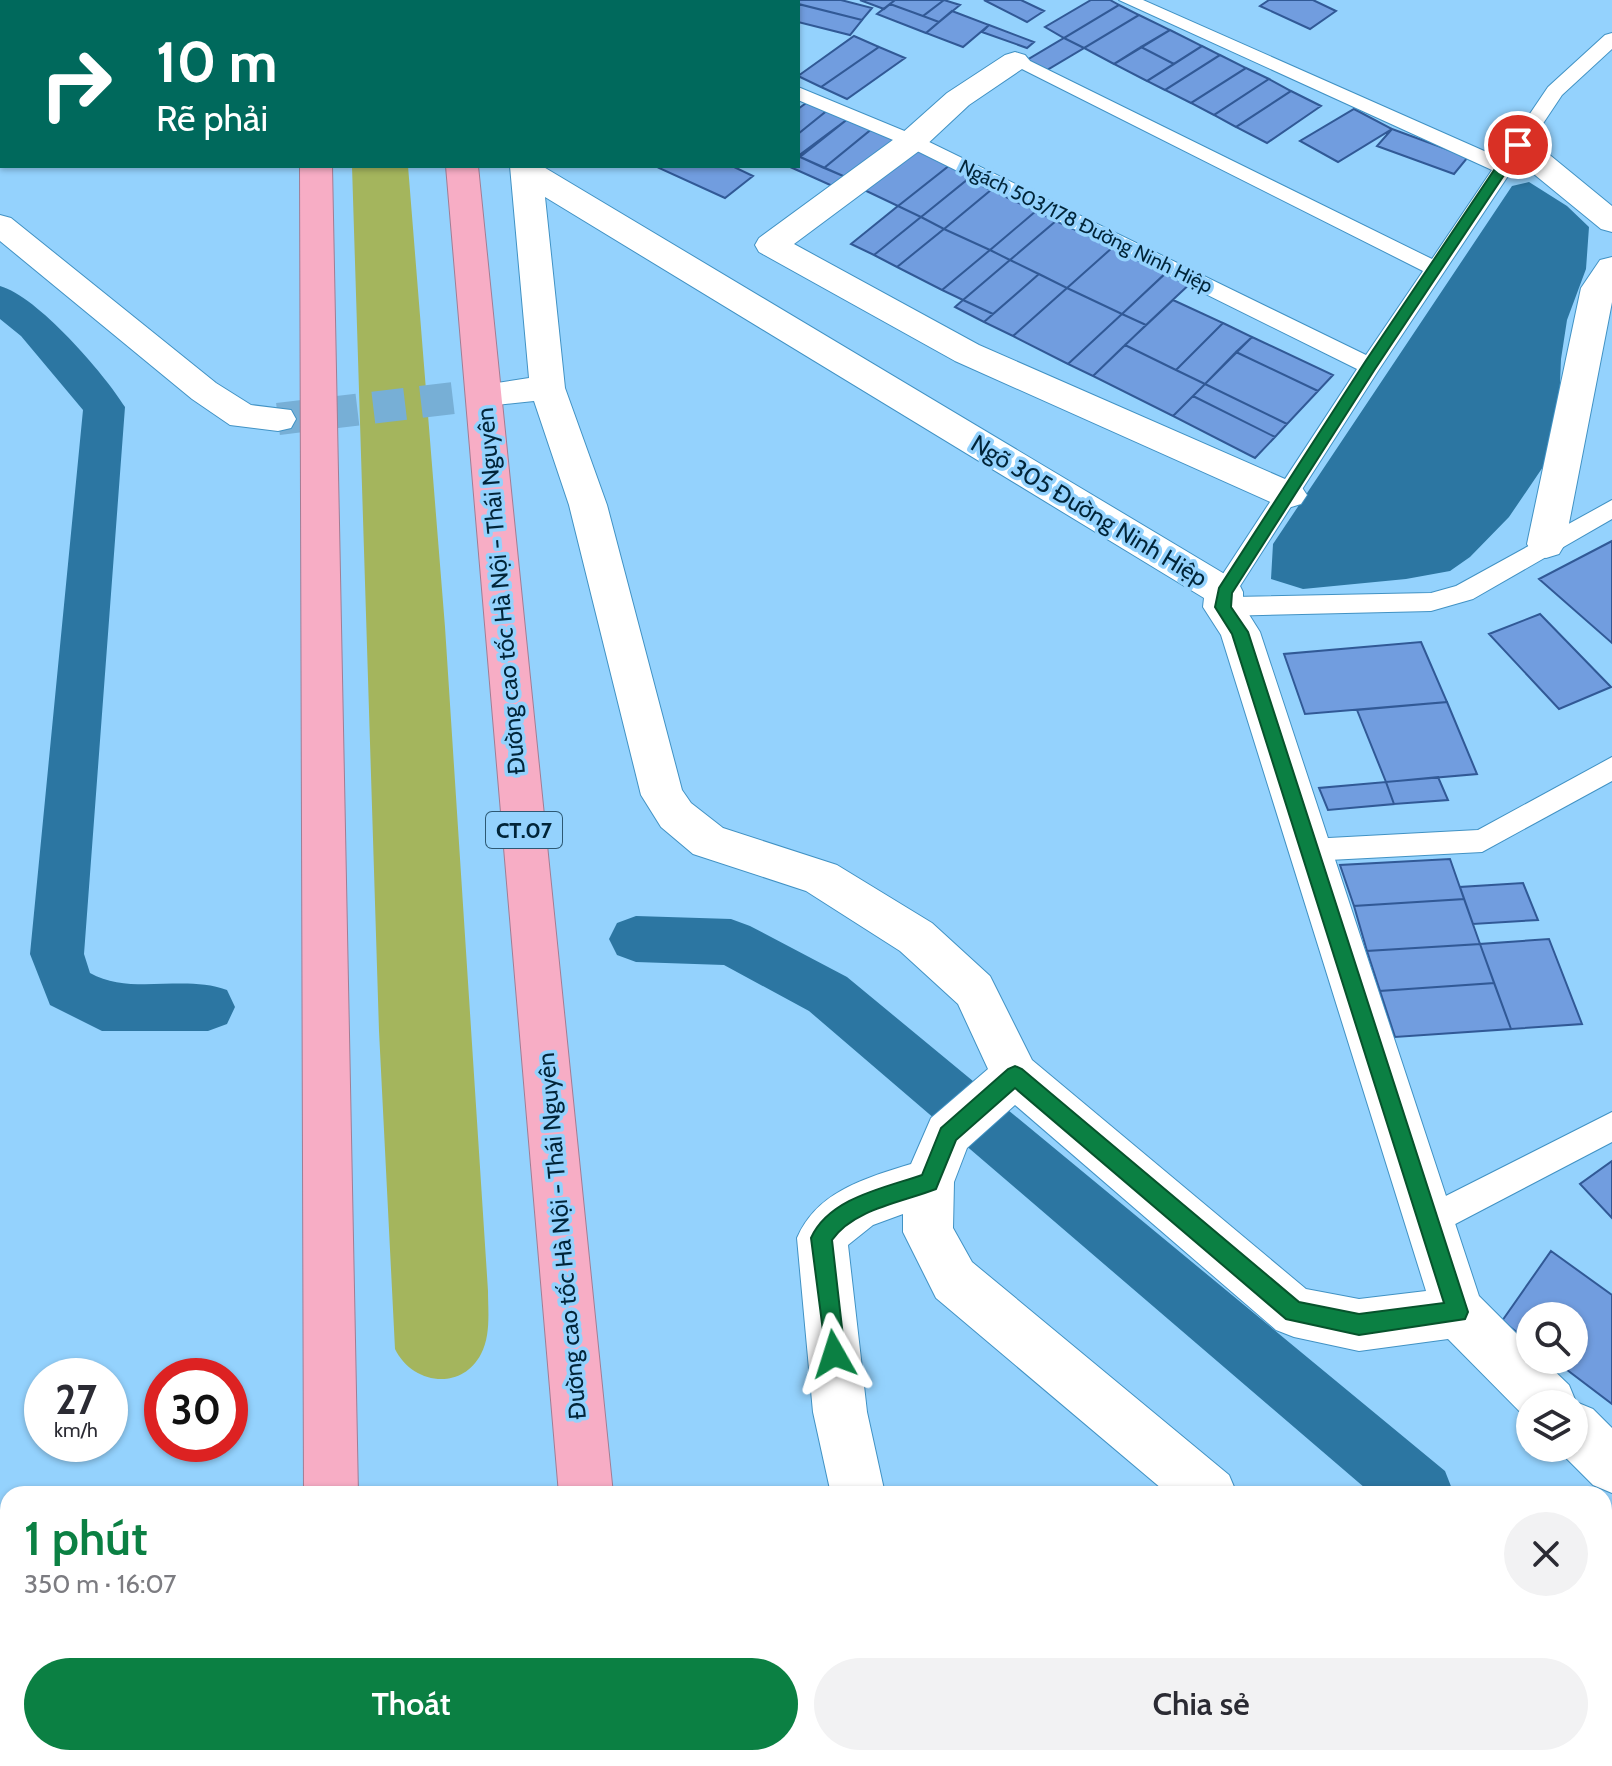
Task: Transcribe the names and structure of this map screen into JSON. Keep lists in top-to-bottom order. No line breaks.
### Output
{"streets":{"highway":["Đường cao tốc Hà Nội - Thái Nguyên","CT.07"],"street":["Ngõ 305 Đường Ninh Hiệp"],"lane":["Ngách 503/178 Đường Ninh Hiệp"]},"page":{"turn":["10 m","Rẽ phải"],"speed":"27 km/h","limit":"30","heading":["1 phút","350 m · 16:07"],"buttons":["Thoát","Chia sẻ"]}}
